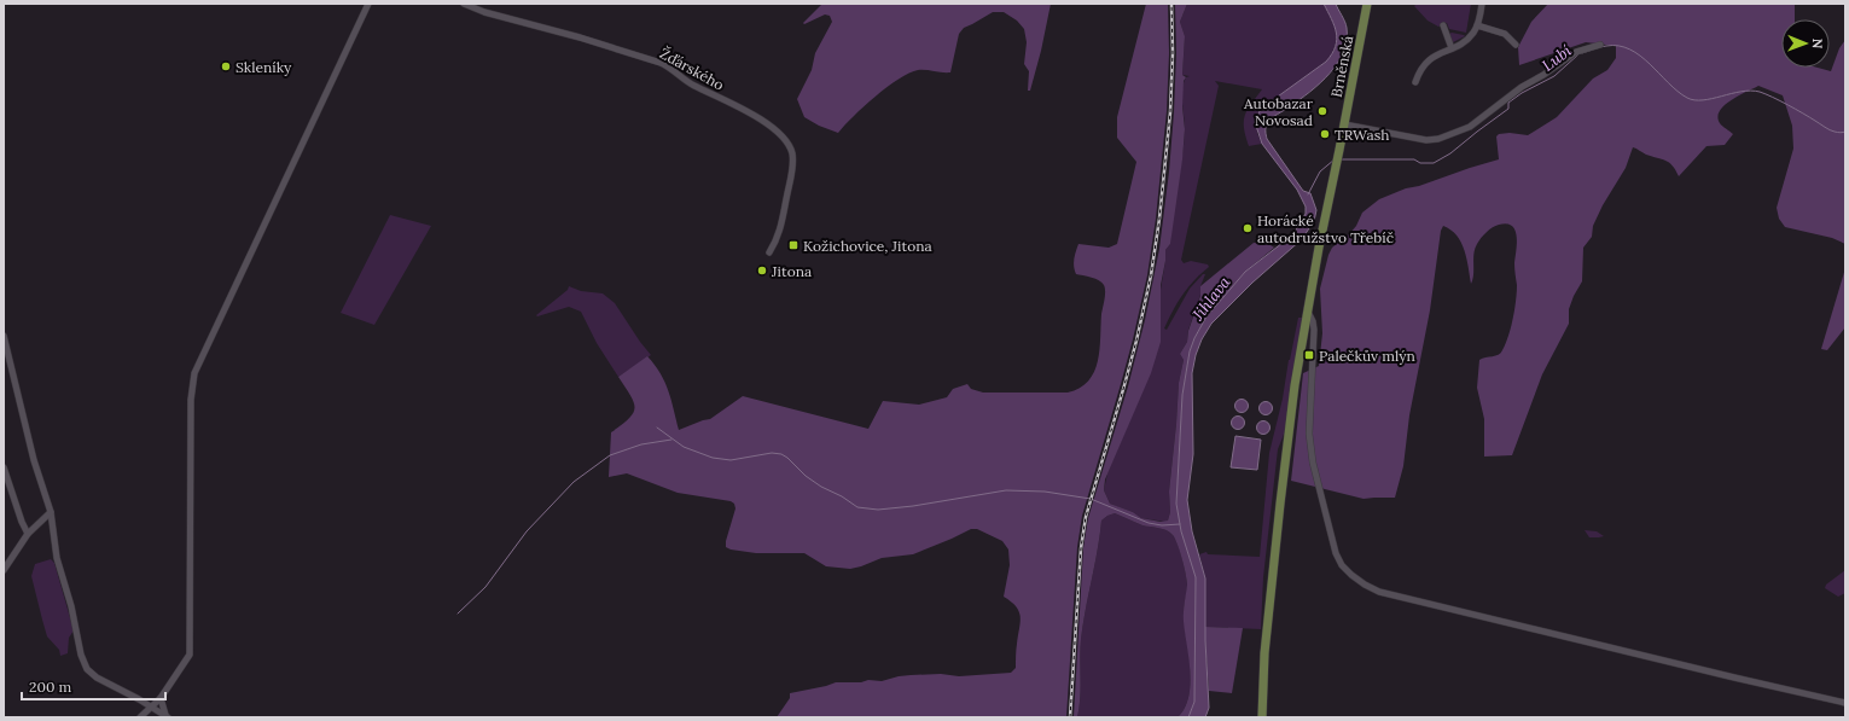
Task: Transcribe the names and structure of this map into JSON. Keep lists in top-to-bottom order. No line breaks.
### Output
{"streets":{"main road":["Brněnská"],"street":["Žďárského"]},"water":["Lubí","Jihlava"],"places":{"other":["Skleníky","Autobazar Novosad","TRWash","Horácké autodružstvo Třebíč","Jitona"],"transit":["Kožichovice, Jitona","Palečkův mlýn"]},"scale_bar":"200 m","north":"right"}
